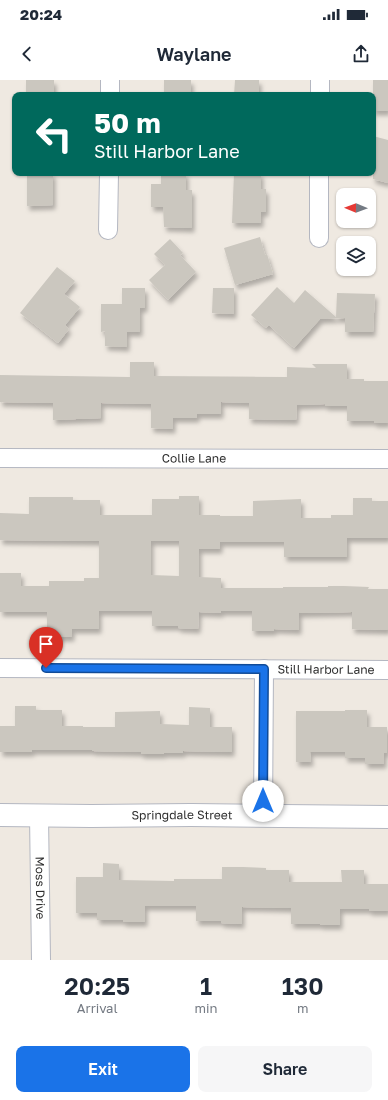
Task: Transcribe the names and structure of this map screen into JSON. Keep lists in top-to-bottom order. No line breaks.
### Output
{"streets":{"street":["Collie Lane","Still Harbor Lane","Springdale Street","Moss Drive"]},"crossings":[["Springdale Street","Moss Drive"]],"north":"left","page":{"status":"20:24","header":"Waylane","turn":["50 m","Still Harbor Lane"],"eta":["20:25","Arrival","1","min","130","m"],"buttons":["Exit","Share"]}}
